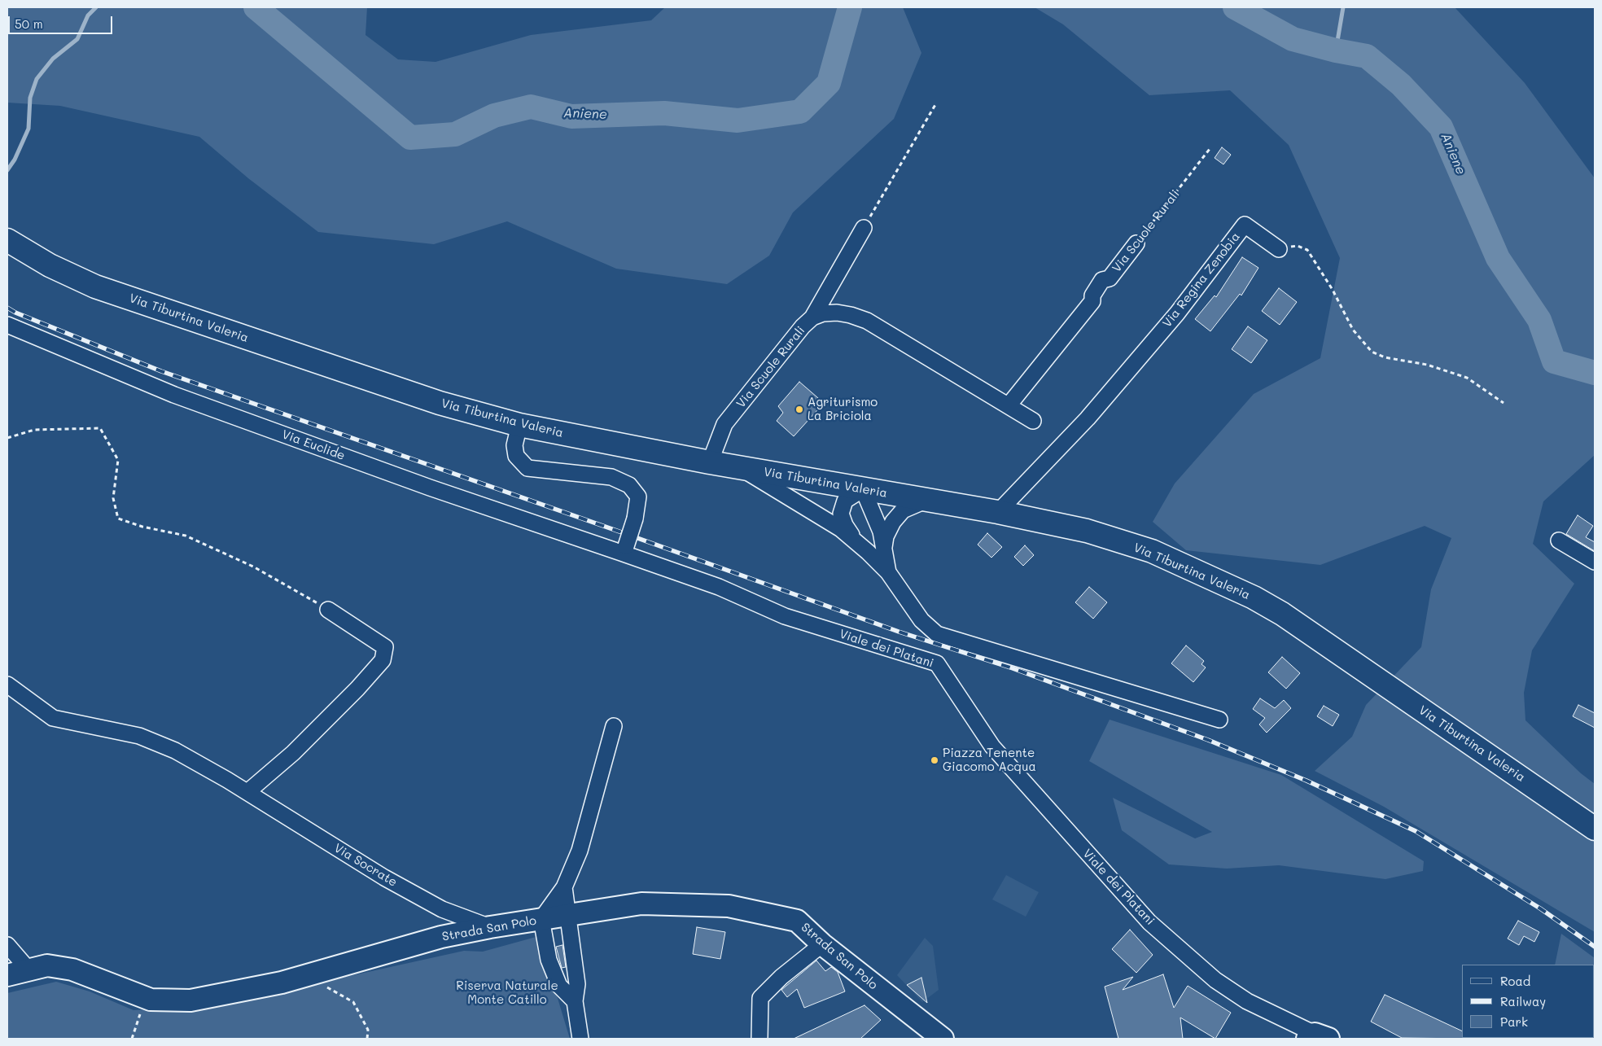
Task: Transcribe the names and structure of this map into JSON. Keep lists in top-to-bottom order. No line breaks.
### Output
{"streets":{"main road":["Via Tiburtina Valeria"],"street":["Via Scuole Rurali","Via Regina Zenobia","Via Euclide","Viale dei Platani","Via Socrate","Strada San Polo"]},"crossings":[["Via Scuole Rurali","Via Tiburtina Valeria"],["Via Regina Zenobia","Via Tiburtina Valeria"],["Via Euclide","Viale dei Platani"],["Via Socrate","Strada San Polo"]],"water":["Aniene"],"parks":["Riserva Naturale Monte Catillo"],"places":["Agriturismo La Briciola","Piazza Tenente Giacomo Acqua"],"legend":["Road","Railway","Park"],"scale_bar":"50 m"}
